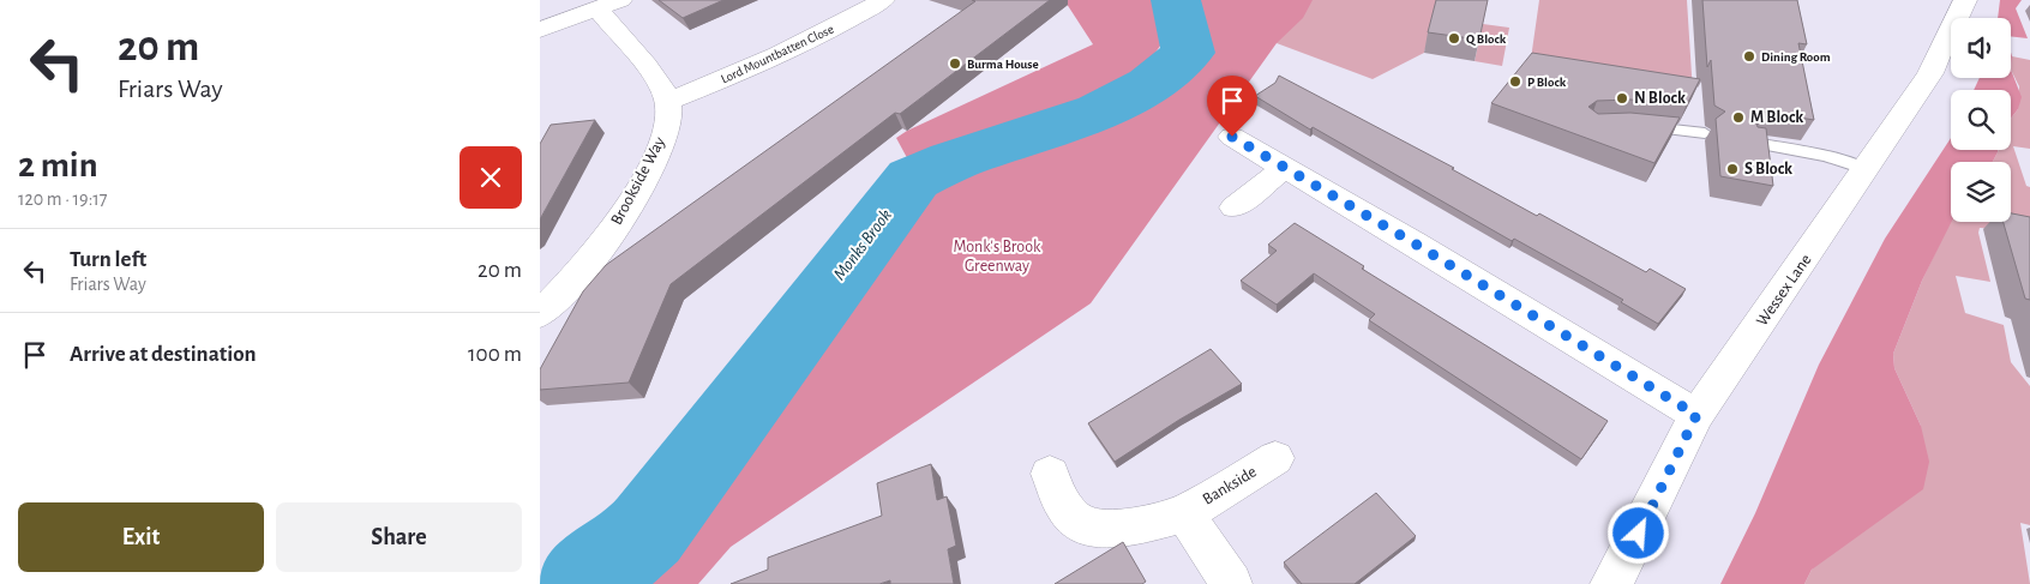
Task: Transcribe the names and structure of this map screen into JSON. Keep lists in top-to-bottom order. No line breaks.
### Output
{"streets":{"street":["Lord Mountbatten Close","Brookside Way","Wessex Lane","Bankside"]},"crossings":[["Lord Mountbatten Close","Brookside Way"]],"water":["Monks Brook"],"parks":["Monk's Brook Greenway"],"places":["Q Block","Dining Room","Burma House","P Block","N Block","M Block","S Block"],"page":{"turn":["20 m","Friars Way"],"heading":["2 min","120 m · 19:17"],"list":[{"name":"Turn left","note":"Friars Way","value":"20 m"},{"name":"Arrive at destination","value":"100 m"}],"buttons":["Exit","Share"]}}
